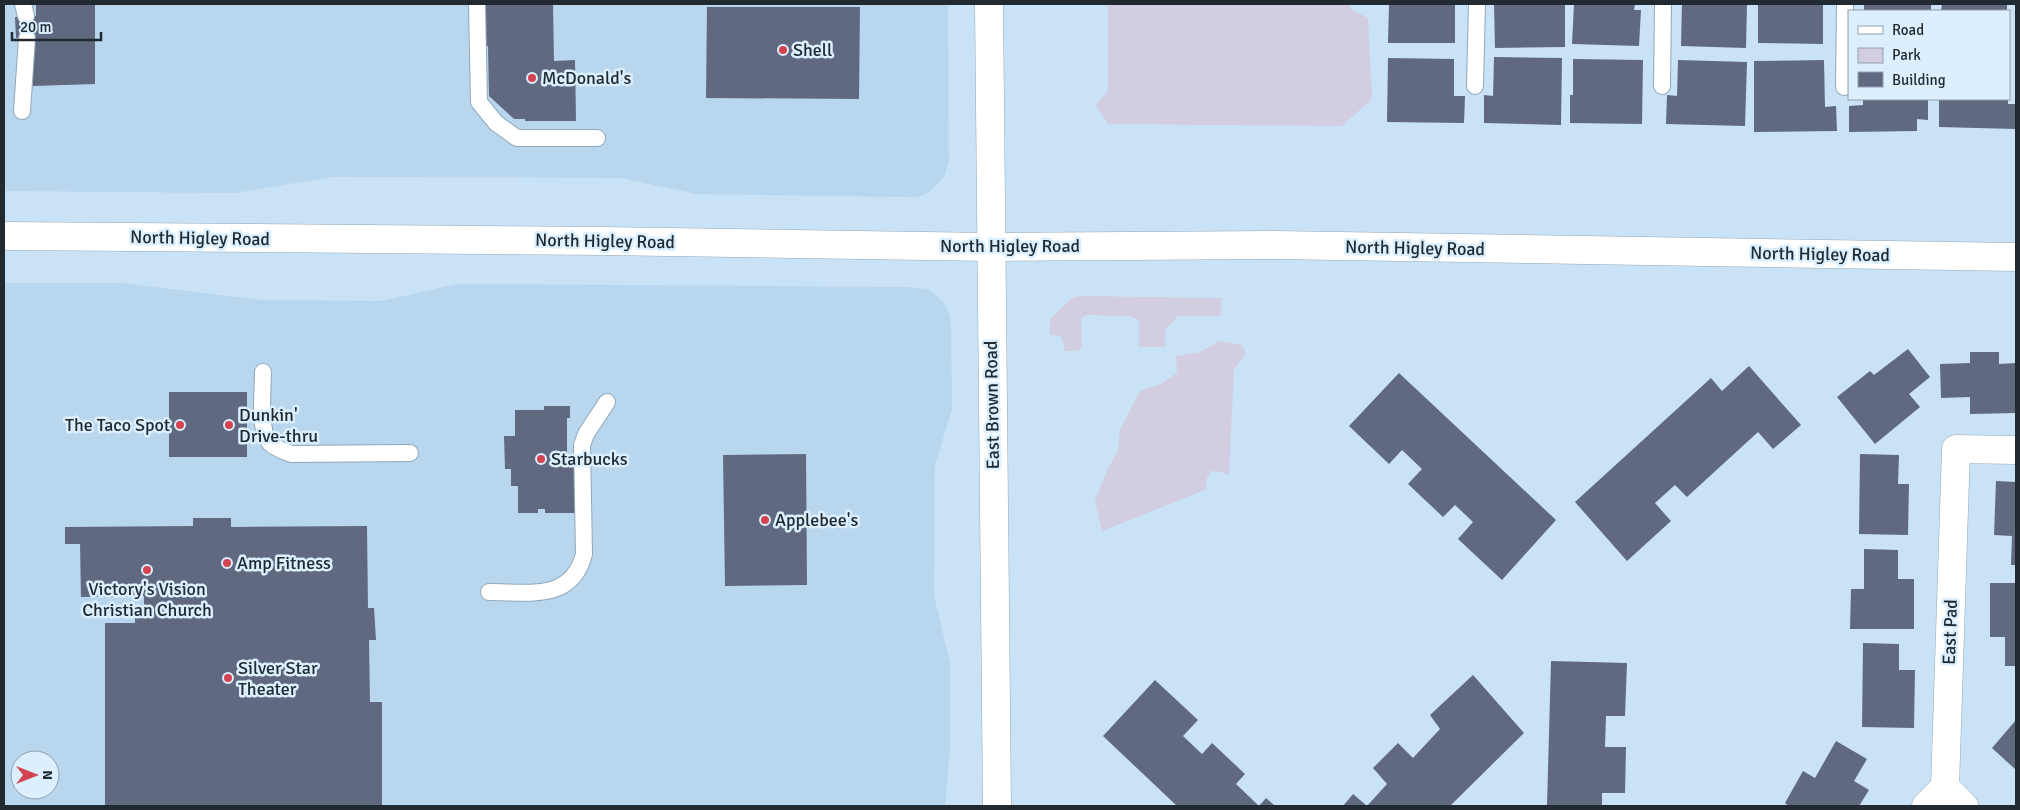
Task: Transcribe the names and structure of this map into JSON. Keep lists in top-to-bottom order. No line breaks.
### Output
{"streets":{"main road":["North Higley Road","East Brown Road","East Pad"]},"crossings":[["North Higley Road","East Brown Road"]],"places":["Shell","McDonald's","The Taco Spot","Dunkin' Drive-thru","Starbucks","Applebee's","Amp Fitness","Victory's Vision Christian Church","Silver Star Theater"],"legend":["Road","Park","Building"],"scale_bar":"20 m","north":"right"}
